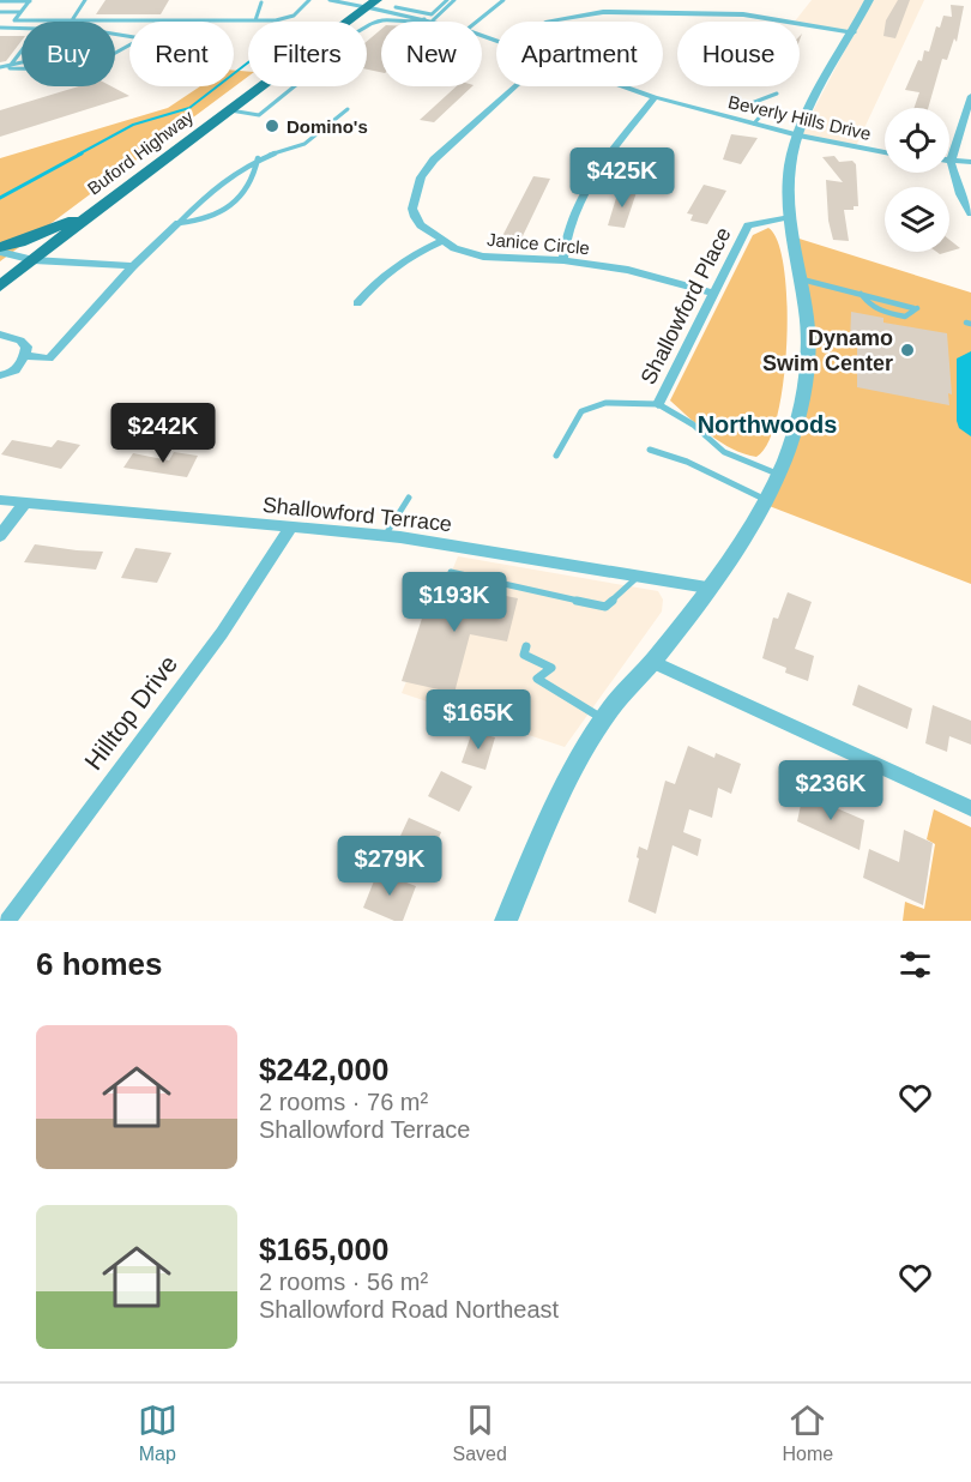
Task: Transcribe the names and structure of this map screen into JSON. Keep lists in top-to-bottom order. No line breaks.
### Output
{"streets":{"main road":["Buford Highway"],"street":["Beverly Hills Drive","Janice Circle","Shallowford Place","Shallowford Terrace","Hilltop Drive"]},"crossings":[["Beverly Hills Drive","Buford Highway"],["Janice Circle","Shallowford Place"],["Shallowford Terrace","Hilltop Drive"]],"districts":["Northwoods"],"places":["Domino's","Dynamo Swim Center"],"page":{"chip":["Buy","Rent","Filters","New","Apartment","House"],"price":["$425K","$242K","$193K","$165K","$236K","$279K"],"heading":"6 homes","list":[{"name":"$242,000","note":"2 rooms · 76 m² · Shallowford Terrace"},{"name":"$165,000","note":"2 rooms · 56 m² · Shallowford Road Northeast"}],"tabs":["Map","Saved","Home"]}}
